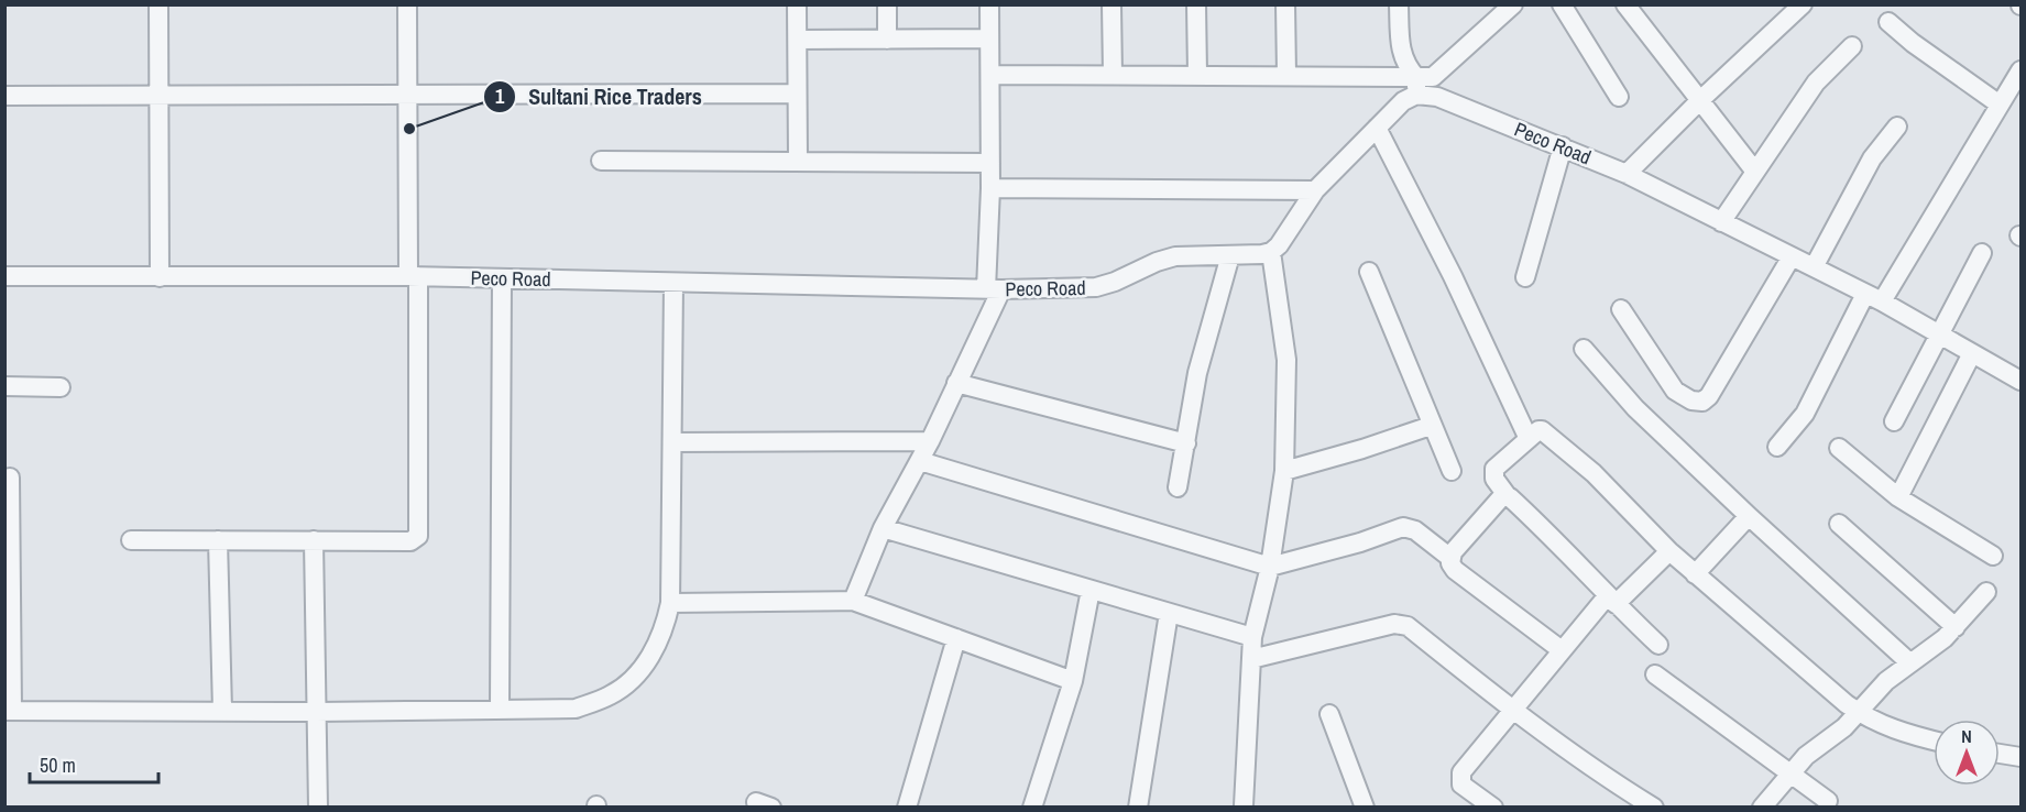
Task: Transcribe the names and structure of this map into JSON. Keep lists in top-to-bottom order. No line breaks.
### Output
{"streets":{"street":["Peco Road"]},"places":["Sultani Rice Traders"],"scale_bar":"50 m","north":"top"}
